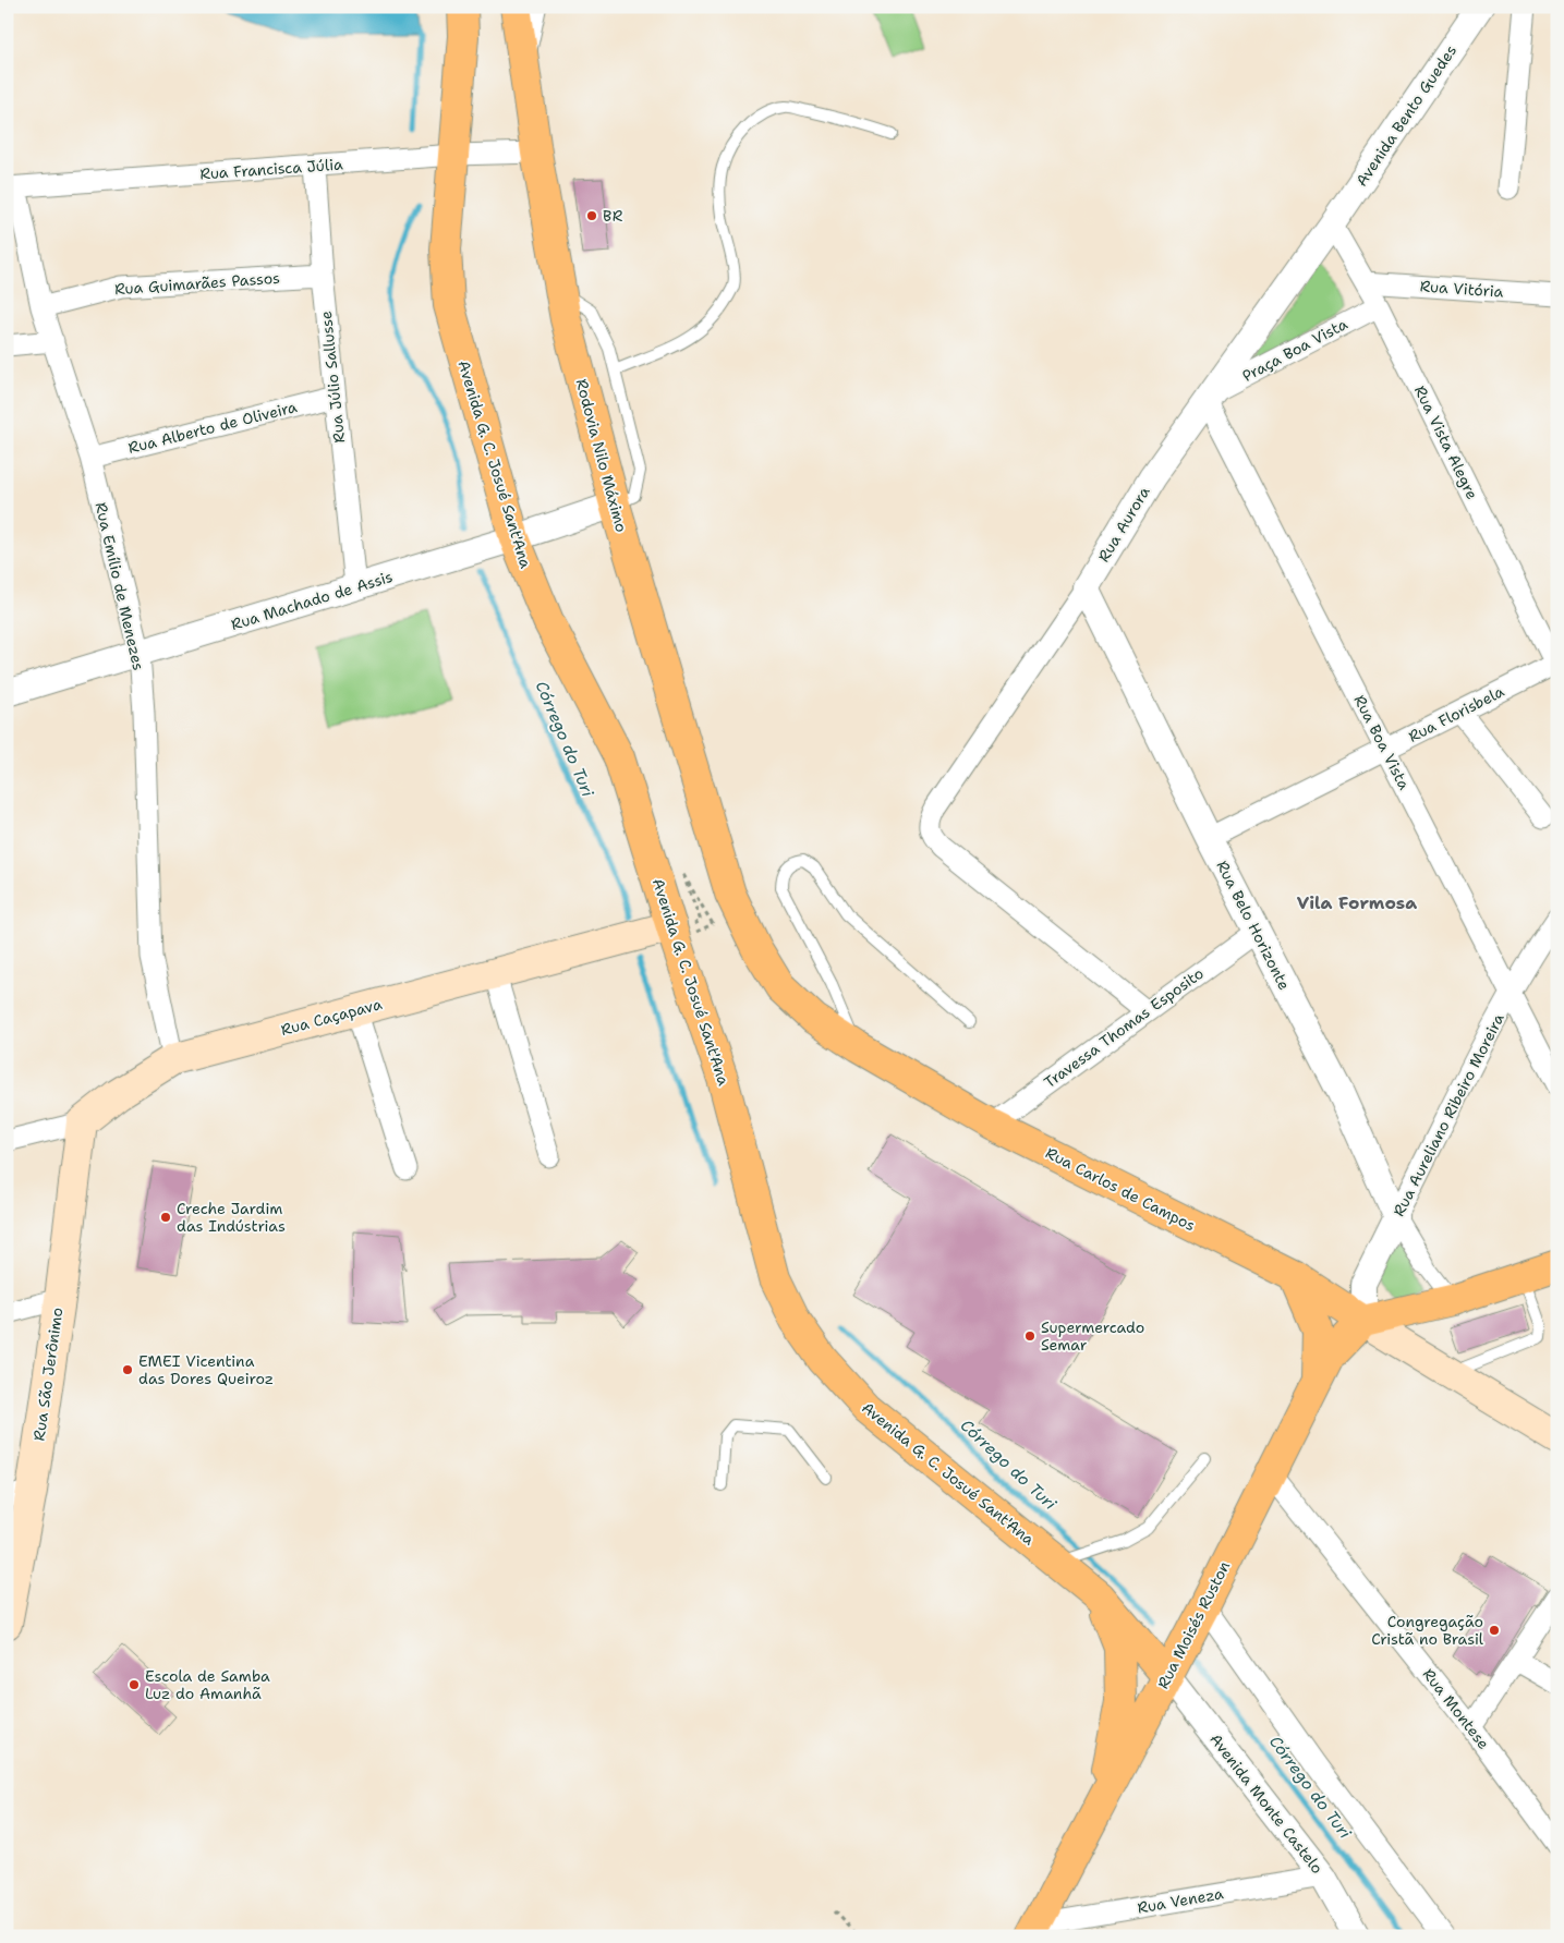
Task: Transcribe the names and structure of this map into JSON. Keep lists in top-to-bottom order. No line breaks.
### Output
{"streets":{"main road":["Rodovia Nilo Máximo","Avenida G. C. Josué Sant'Ana","Rua Caçapava","Rua Carlos de Campos","Rua São Jerônimo","Rua Moisés Ruston"],"street":["Avenida Bento Guedes","Rua Francisca Júlia","Rua Guimarães Passos","Rua Vitória","Praça Boa Vista","Rua Júlio Sallusse","Rua Alberto de Oliveira","Rua Vista Alegre","Rua Aurora","Rua Emílio de Menezes","Rua Machado de Assis","Rua Florisbela","Rua Boa Vista","Rua Belo Horizonte","Travessa Thomas Esposito","Rua Aureliano Ribeiro Moreira","Rua Montese","Avenida Monte Castelo","Rua Veneza"]},"crossings":[["Avenida Bento Guedes","Rua Vista Alegre"],["Avenida Bento Guedes","Rua Aurora"],["Rua Francisca Júlia","Rua Júlio Sallusse"],["Rua Francisca Júlia","Rodovia Nilo Máximo"],["Rua Francisca Júlia","Avenida G. C. Josué Sant'Ana"],["Rua Francisca Júlia","Rua Emílio de Menezes"],["Rua Guimarães Passos","Rua Júlio Sallusse"],["Rua Guimarães Passos","Rua Emílio de Menezes"],["Rua Vitória","Rua Vista Alegre"],["Praça Boa Vista","Rua Vista Alegre"],["Praça Boa Vista","Rua Aurora"],["Praça Boa Vista","Rua Boa Vista"],["Rua Júlio Sallusse","Rua Alberto de Oliveira"],["Rua Júlio Sallusse","Rua Machado de Assis"],["Rua Alberto de Oliveira","Rua Emílio de Menezes"],["Rua Vista Alegre","Rua Aurora"],["Rua Vista Alegre","Rua Florisbela"],["Rodovia Nilo Máximo","Rua Machado de Assis"],["Rodovia Nilo Máximo","Rua Carlos de Campos"],["Avenida G. C. Josué Sant'Ana","Rua Machado de Assis"],["Avenida G. C. Josué Sant'Ana","Rua Caçapava"],["Avenida G. C. Josué Sant'Ana","Rua Moisés Ruston"],["Avenida G. C. Josué Sant'Ana","Avenida Monte Castelo"],["Rua Aurora","Rua Boa Vista"],["Rua Aurora","Rua Belo Horizonte"],["Rua Aurora","Travessa Thomas Esposito"],["Rua Emílio de Menezes","Rua Machado de Assis"],["Rua Emílio de Menezes","Rua Caçapava"],["Rua Florisbela","Rua Boa Vista"],["Rua Florisbela","Rua Belo Horizonte"],["Rua Boa Vista","Rua Aureliano Ribeiro Moreira"],["Rua Belo Horizonte","Travessa Thomas Esposito"],["Rua Belo Horizonte","Rua Aureliano Ribeiro Moreira"],["Rua Caçapava","Rua São Jerônimo"],["Travessa Thomas Esposito","Rua Carlos de Campos"],["Rua Aureliano Ribeiro Moreira","Rua Carlos de Campos"],["Rua Aureliano Ribeiro Moreira","Rua Moisés Ruston"],["Rua Carlos de Campos","Rua Moisés Ruston"],["Rua Moisés Ruston","Rua Montese"],["Rua Moisés Ruston","Avenida Monte Castelo"],["Rua Moisés Ruston","Rua Veneza"],["Avenida Monte Castelo","Rua Veneza"]],"districts":["Vila Formosa"],"water":["Córrego do Turi"],"places":["BR","Creche Jardim das Indústrias","Supermercado Semar","EMEI Vicentina das Dores Queiroz","Congregação Cristã no Brasil","Escola de Samba Luz do Amanhã"]}
